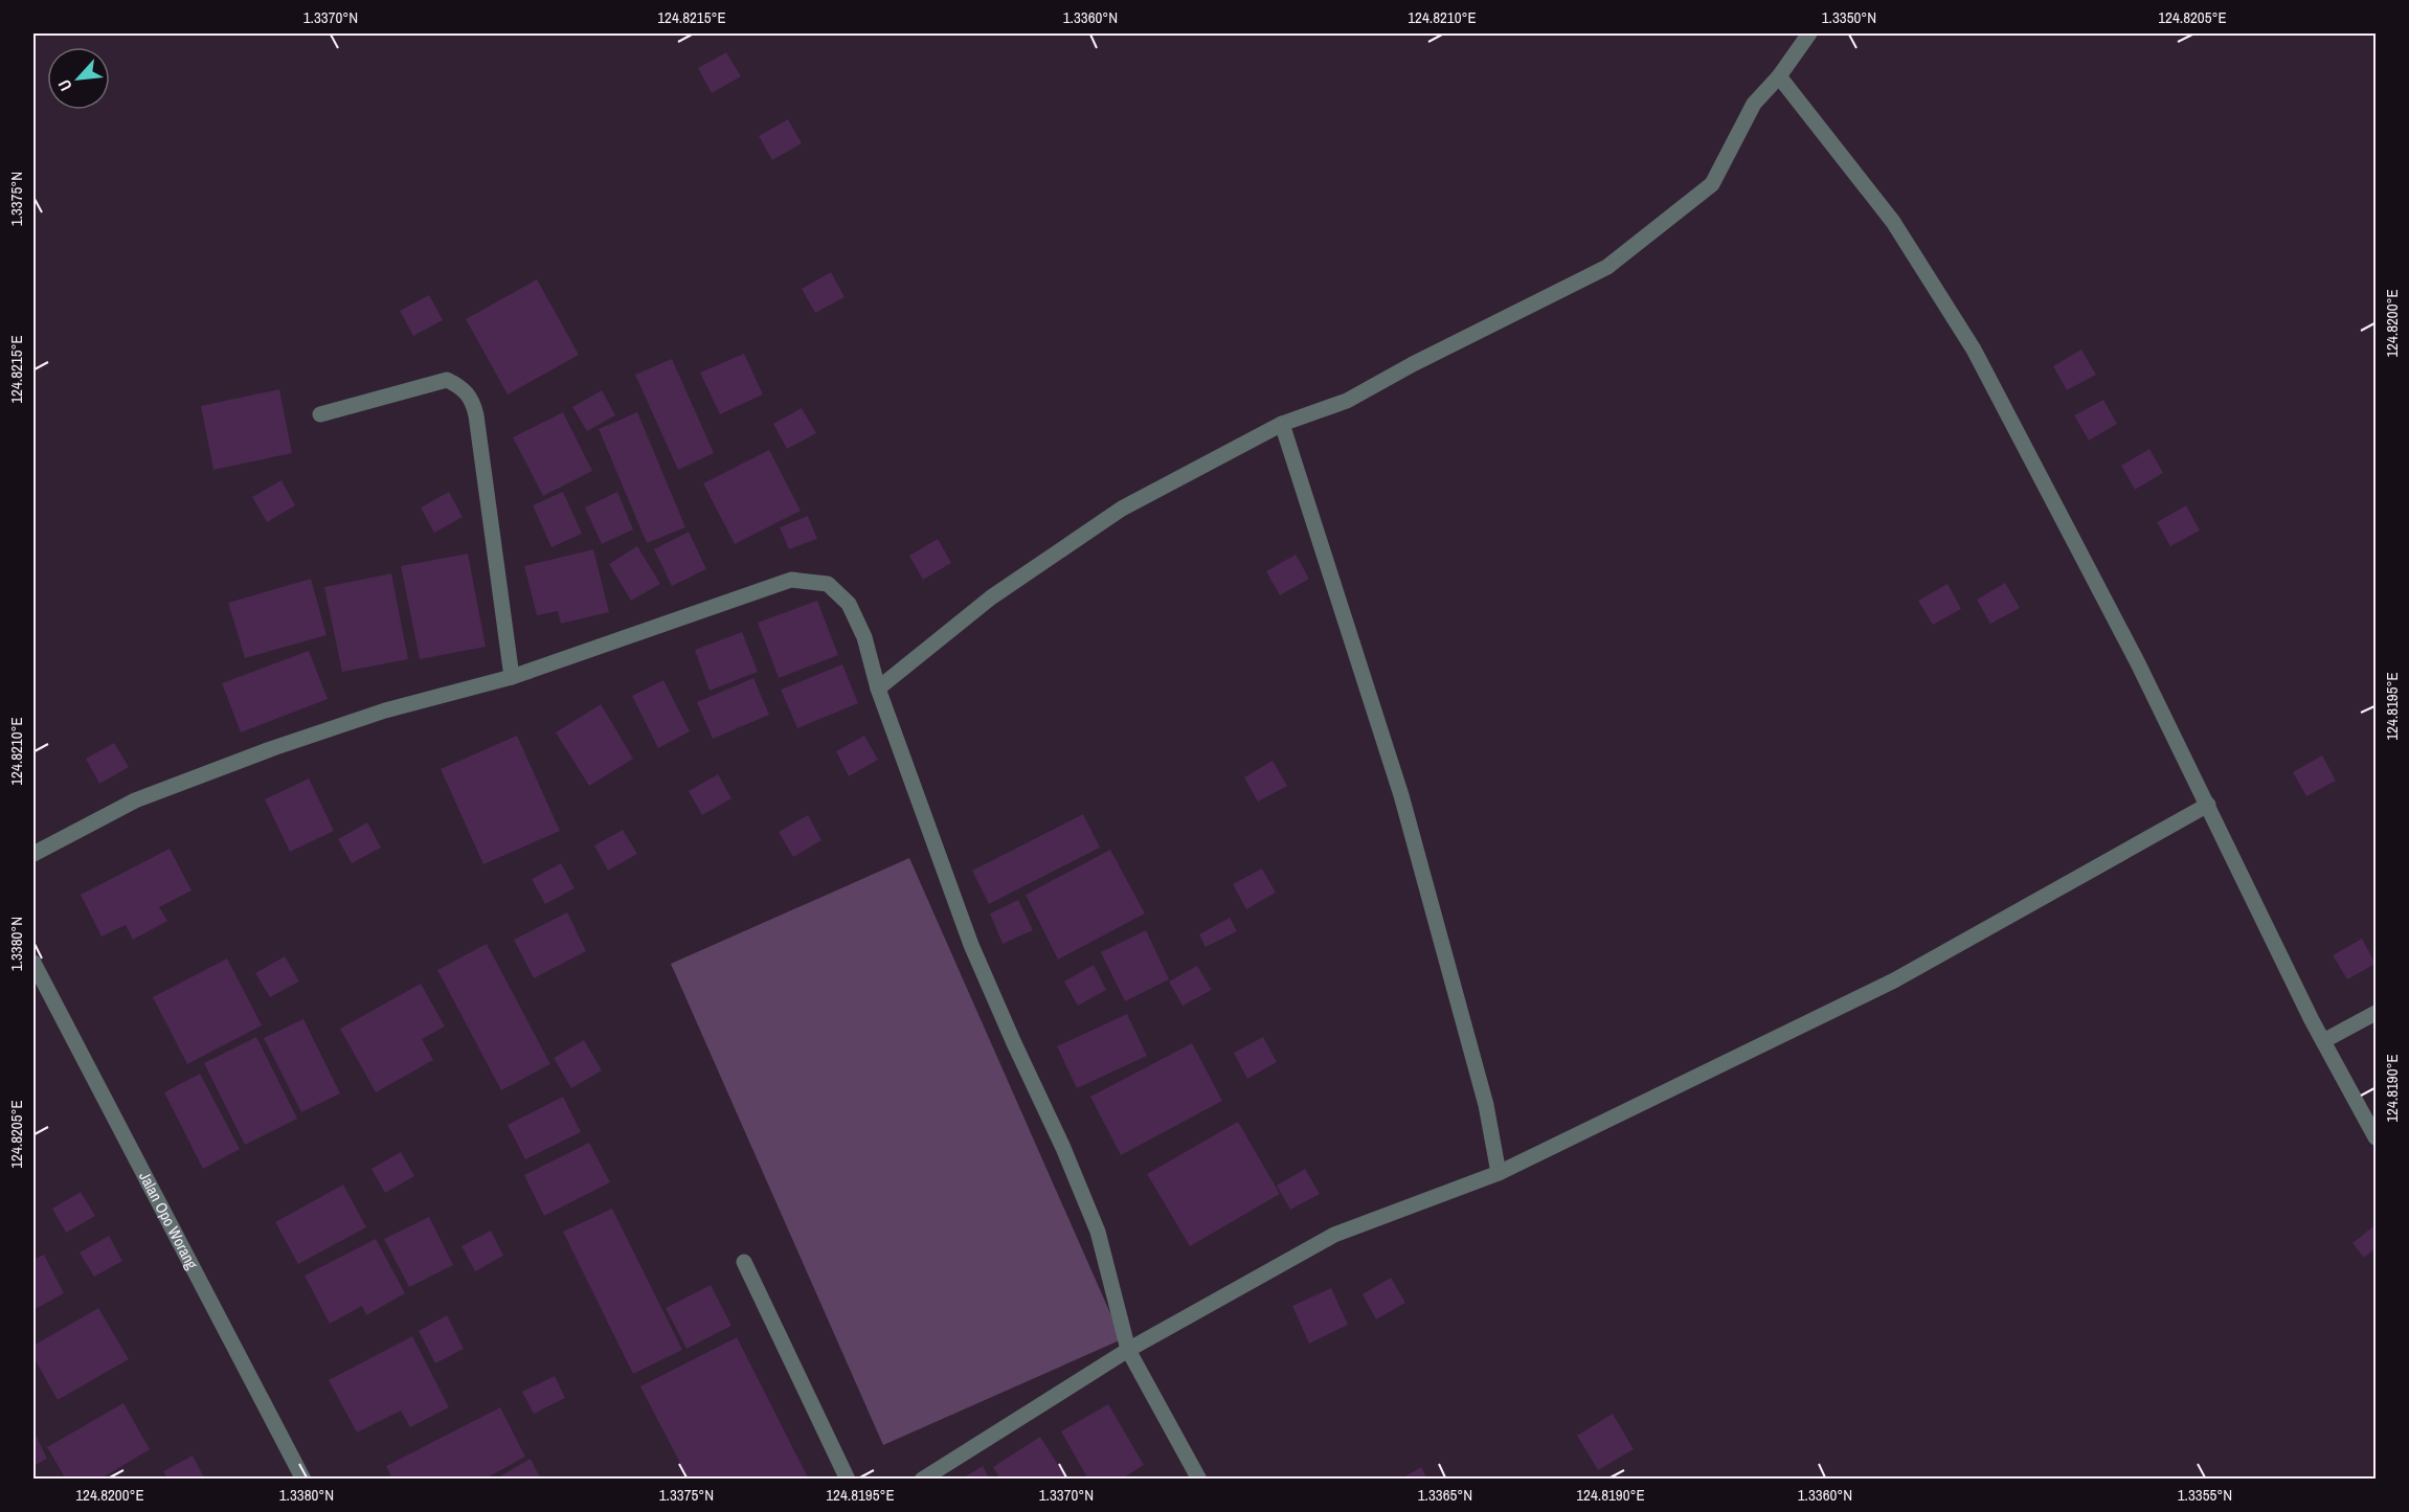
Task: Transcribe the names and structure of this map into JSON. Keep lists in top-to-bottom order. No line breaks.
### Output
{"streets":{"street":["Jalan Opo Worang"]},"north":"bottom left","coordinates":["1.3370°N","124.8215°E","1.3360°N","124.8210°E","1.3350°N","124.8205°E","1.3375°N","124.8200°E","124.8195°E","1.3380°N","124.8190°E","1.3365°N","1.3355°N"]}
